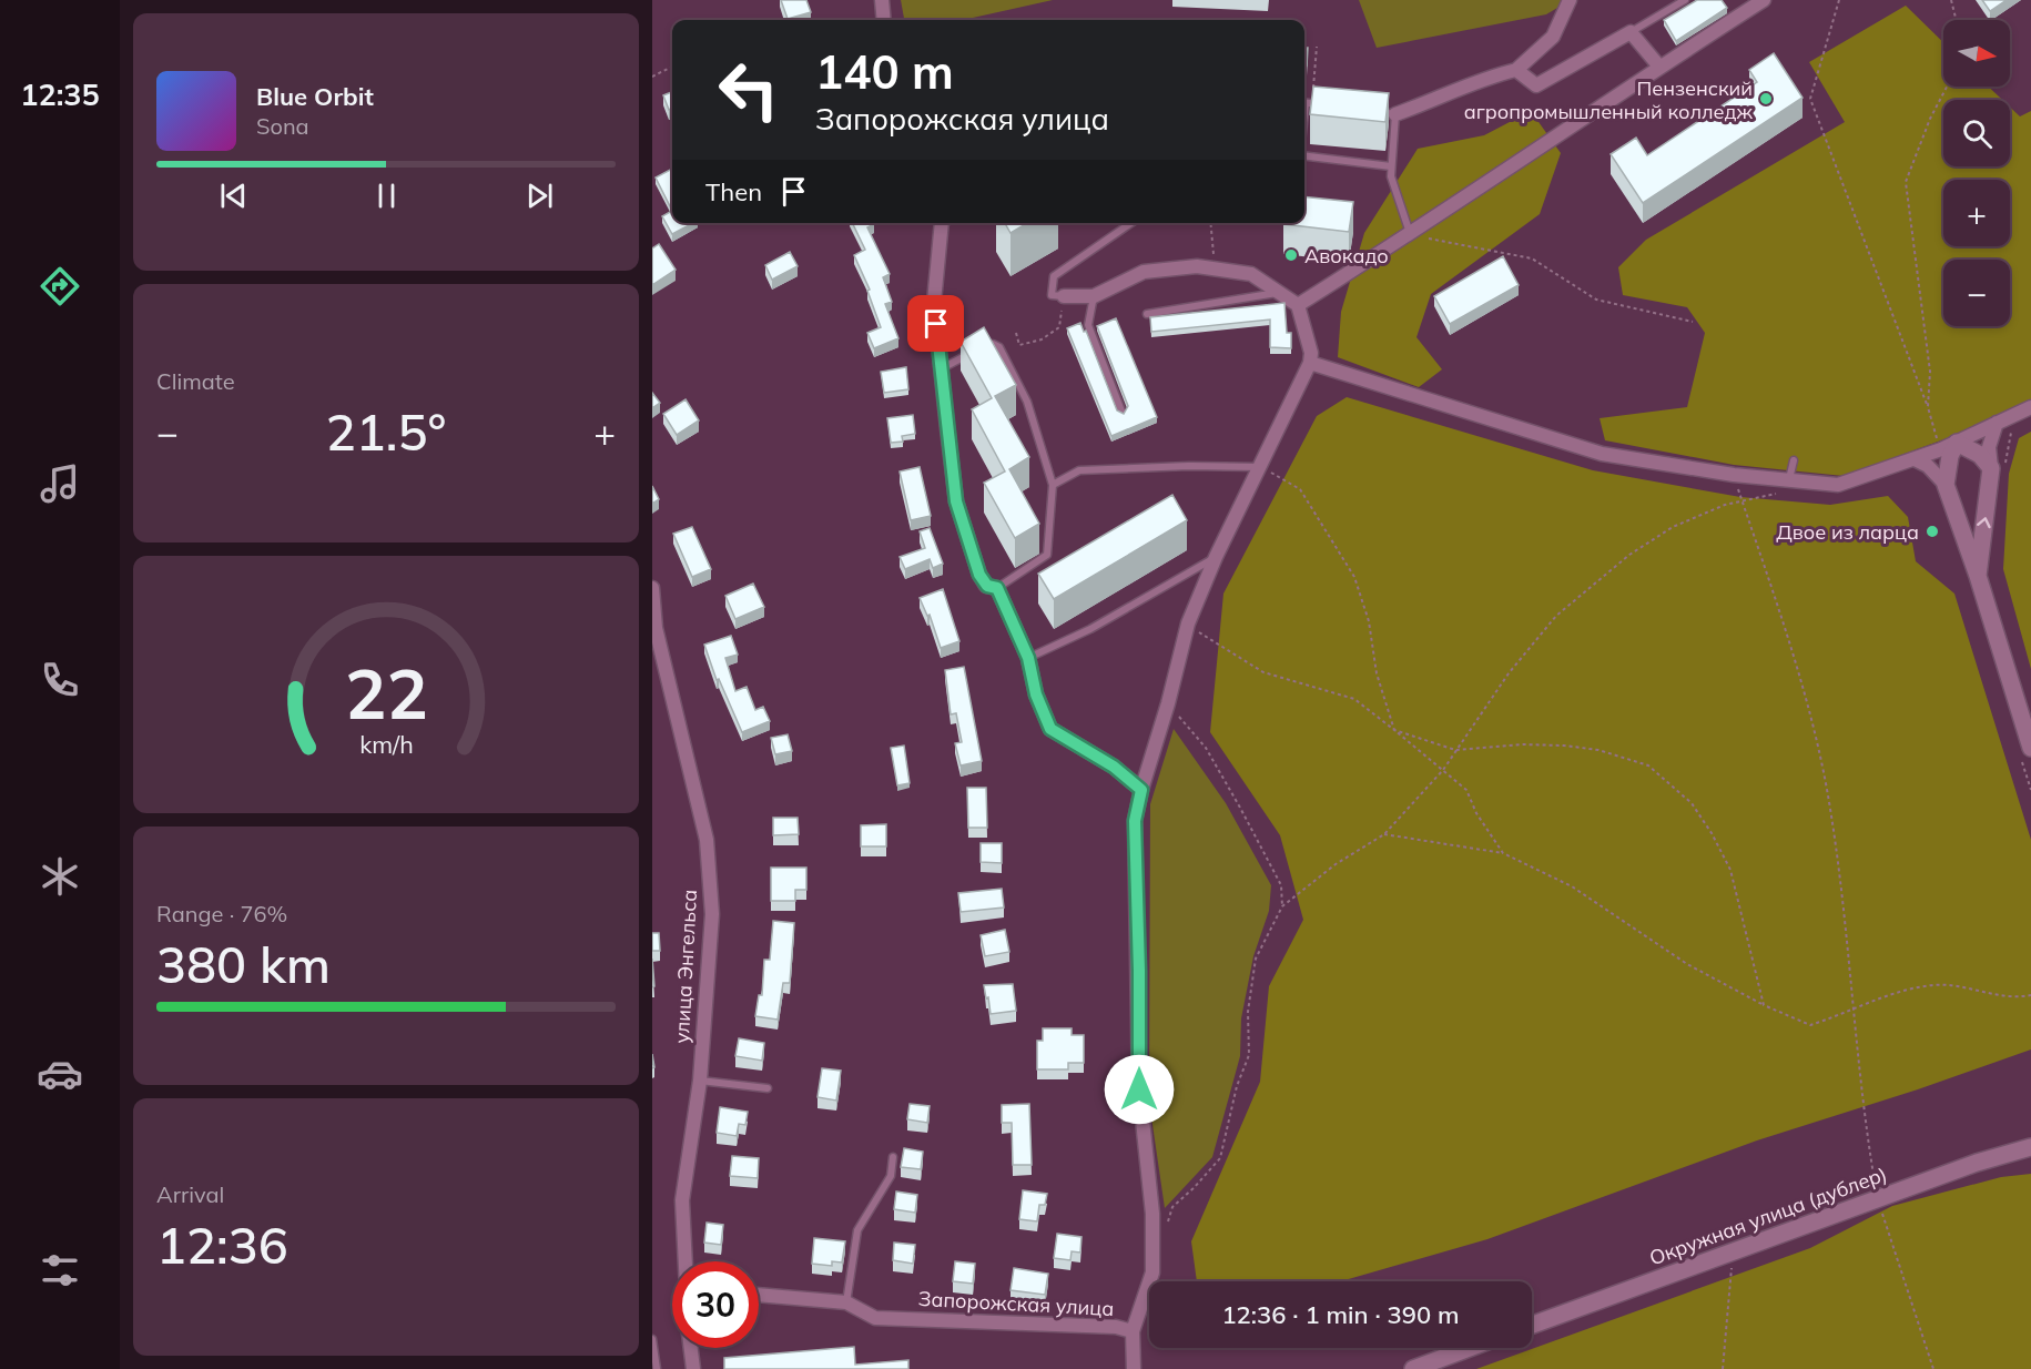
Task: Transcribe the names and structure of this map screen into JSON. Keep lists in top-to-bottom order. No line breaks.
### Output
{"streets":{"street":["улица Энгельса","Окружная улица (дублер)","Запорожская улица"]},"places":["Пензенский агропромышленный колледж","Авокадо","Двое из ларца"],"north":"right","page":{"tabs":"12:35","map_buttons":["+","−"],"turn":["140 m","Запорожская улица"],"song":["Blue Orbit","Sona"],"then":"Then","tile":["Climate",["Range · 76%","380 km"],["Arrival","12:36"]],"heat":["−","21.5°","+"],"limit":"30","trip":"12:36 · 1 min · 390 m","gauge":["22","km/h"]}}
